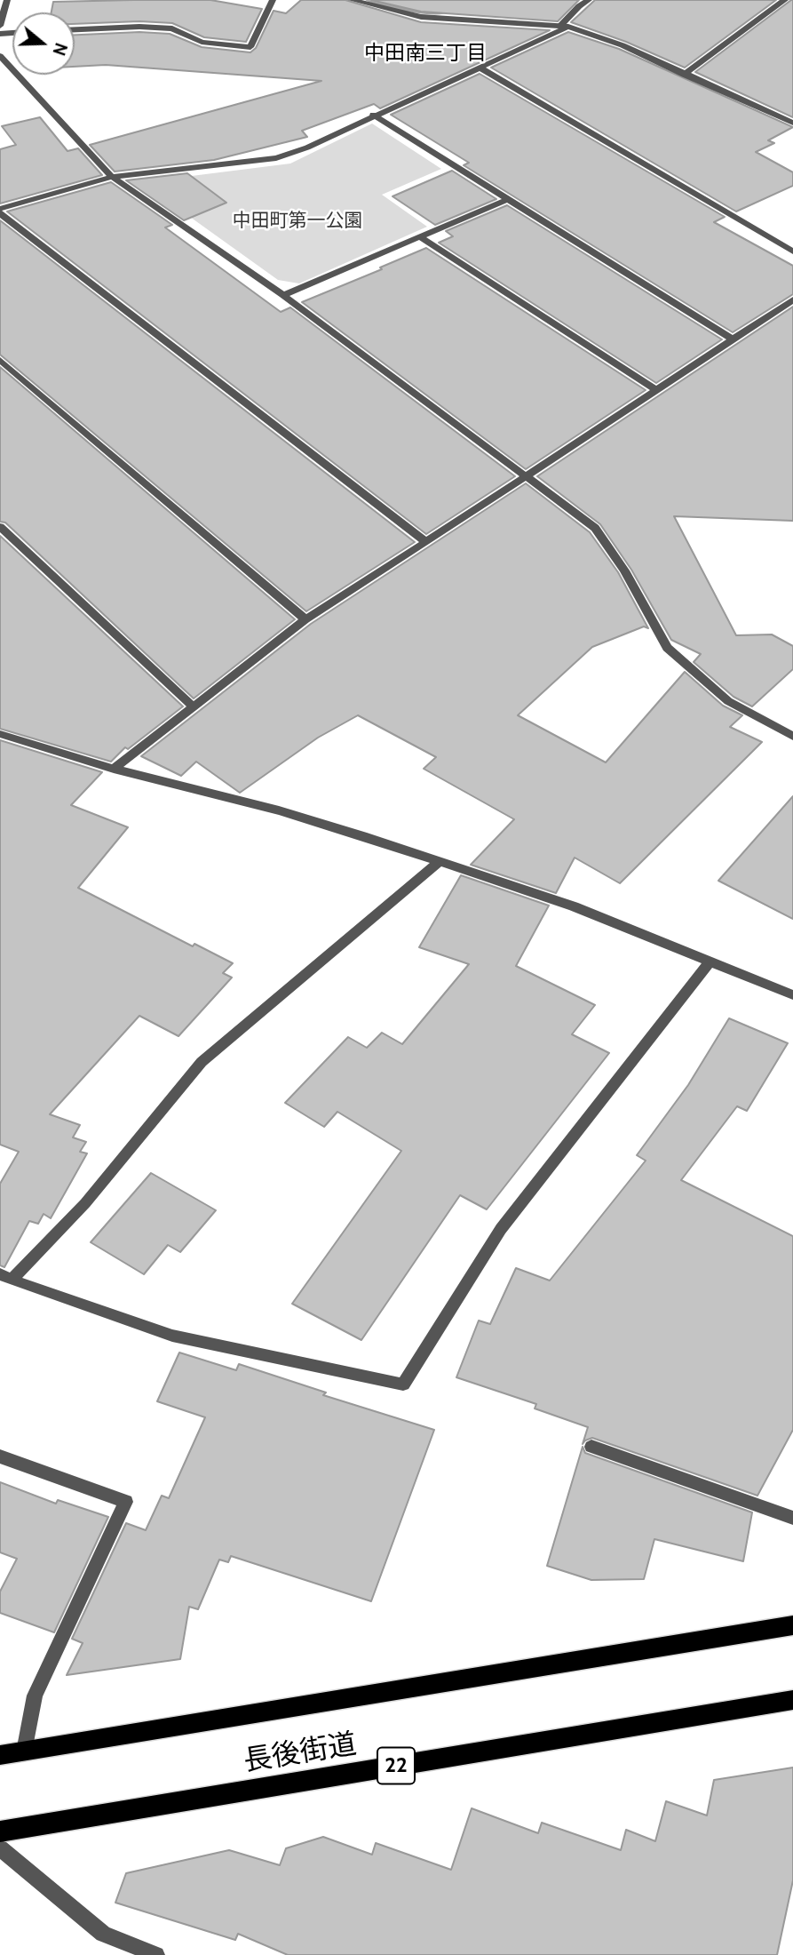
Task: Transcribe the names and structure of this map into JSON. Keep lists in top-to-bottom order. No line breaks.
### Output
{"streets":{"main road":["長後街道","22"]},"districts":["中田南三丁目"],"parks":["中田町第一公園"],"north":"right"}
